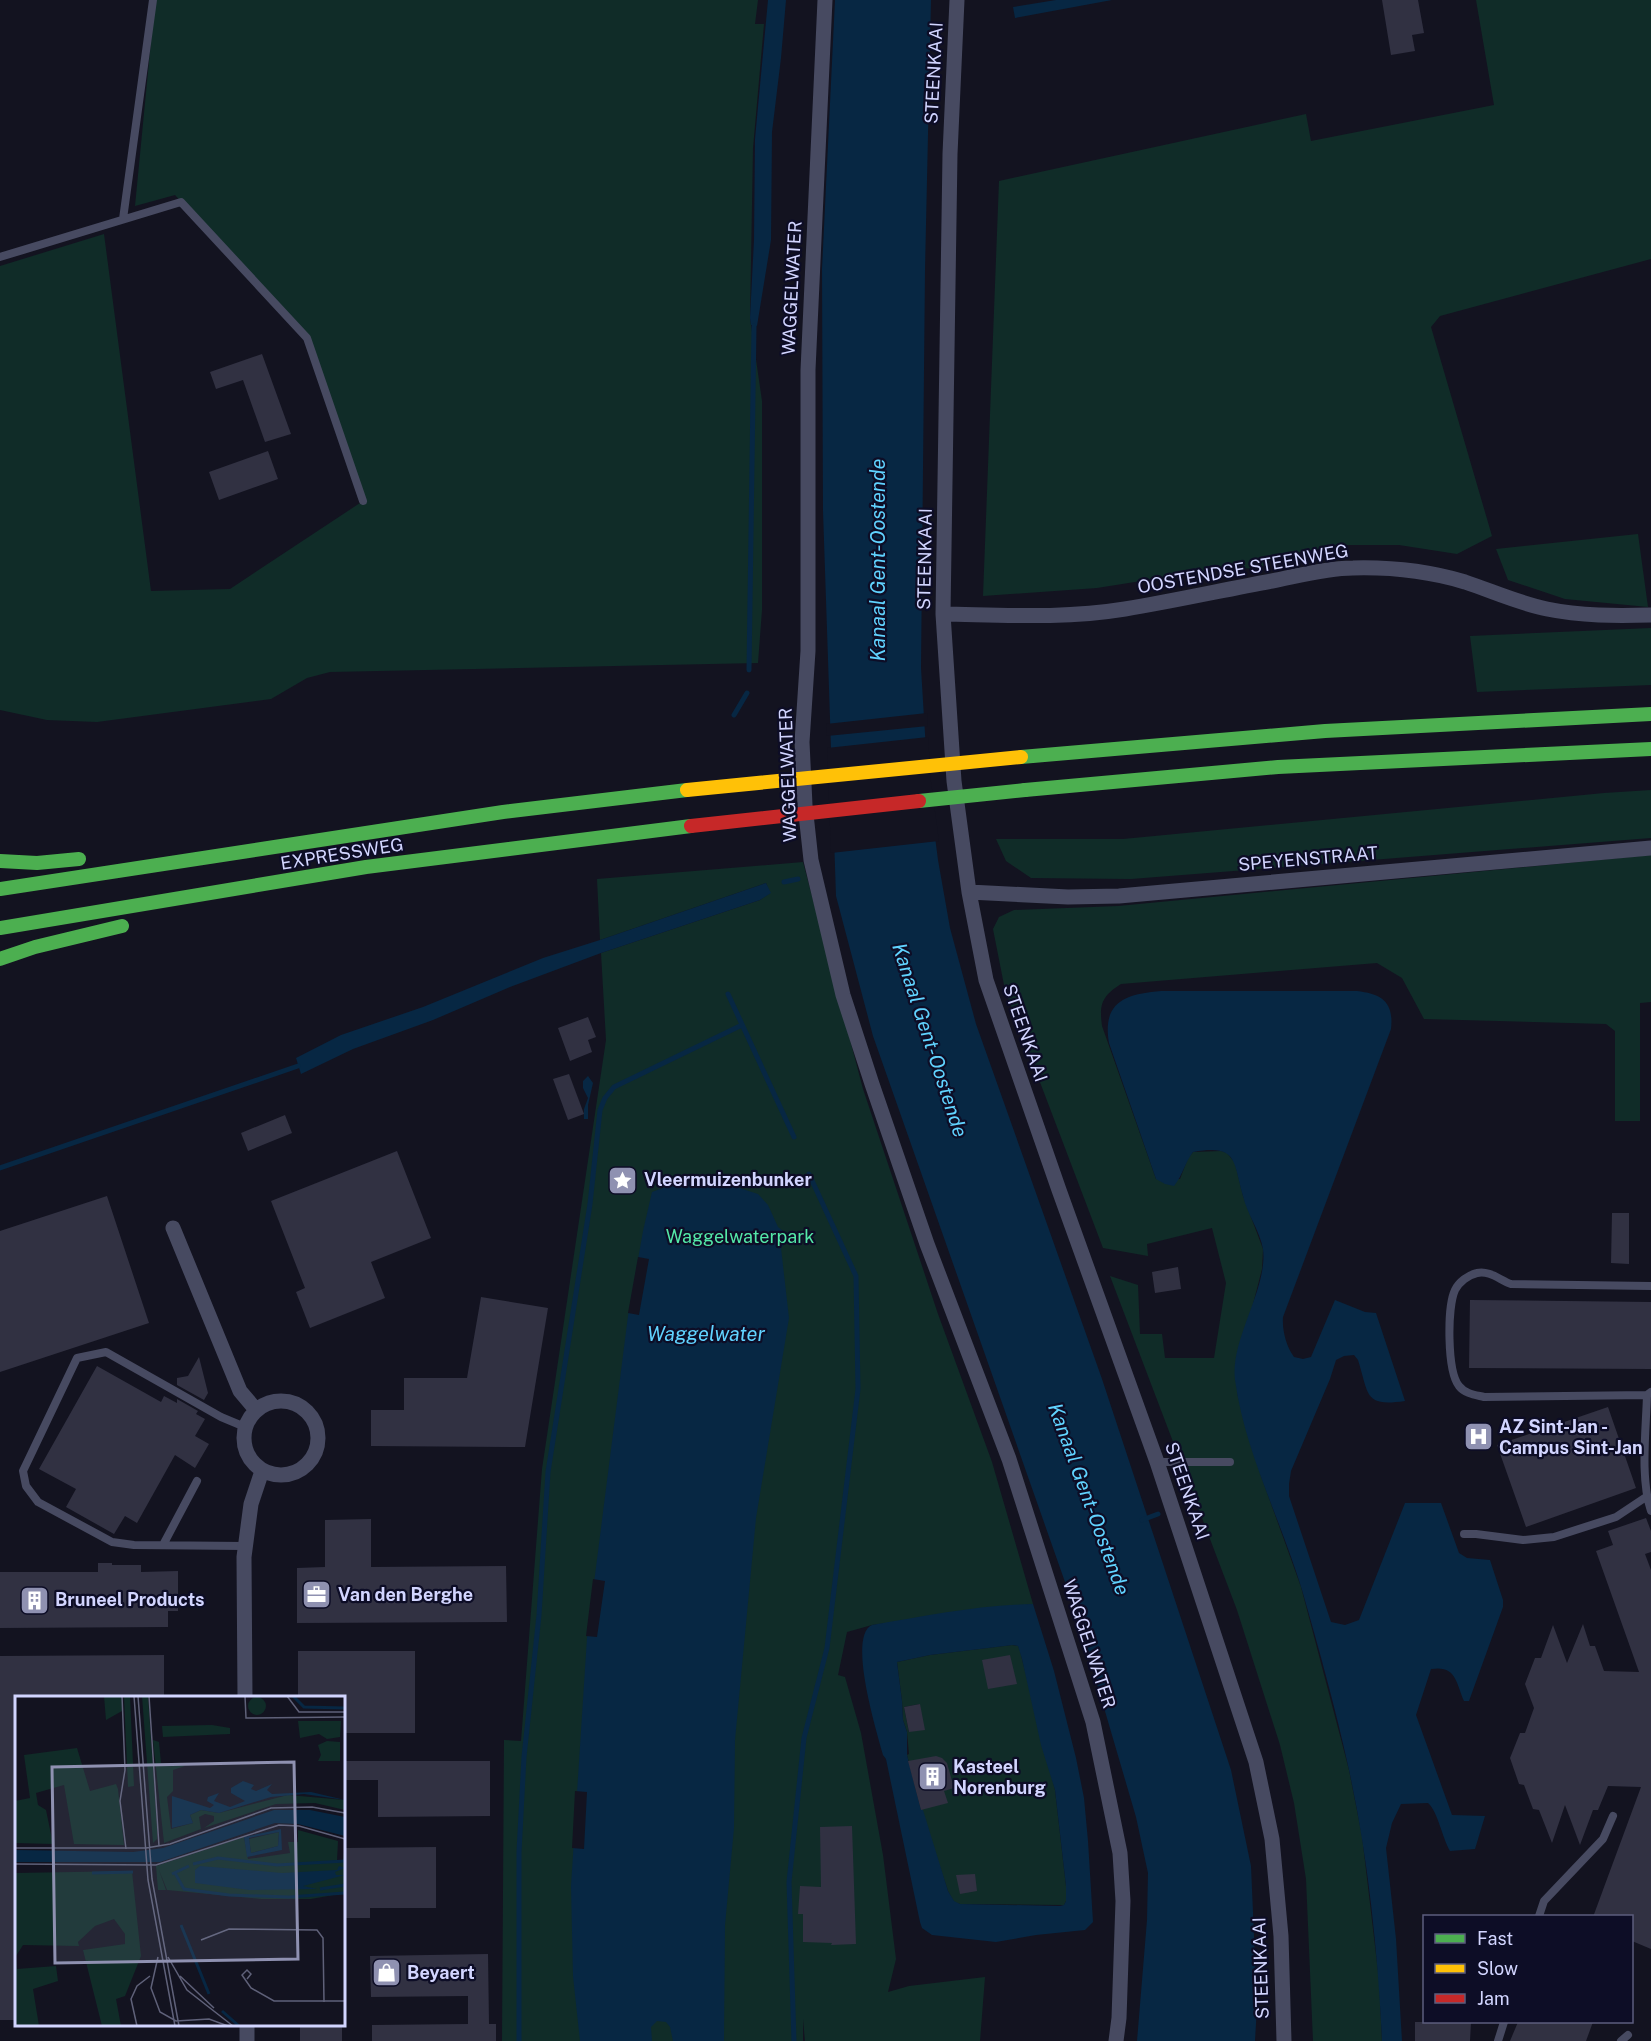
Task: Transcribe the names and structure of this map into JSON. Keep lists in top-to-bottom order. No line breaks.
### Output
{"streets":{"highway":["EXPRESSWEG"],"street":["STEENKAAI","WAGGELWATER","OOSTENDSE STEENWEG","SPEYENSTRAAT"]},"crossings":[["STEENKAAI","OOSTENDSE STEENWEG"],["STEENKAAI","SPEYENSTRAAT"]],"water":["Kanaal Gent-Oostende","Waggelwater"],"parks":["Waggelwaterpark"],"places":{"place":["Vleermuizenbunker"],"hospital":["AZ Sint-Jan - Campus Sint-Jan"],"office":["Van den Berghe"],"building":["Bruneel Products","Kasteel Norenburg"],"shop":["Beyaert"]},"legend":["Fast","Slow","Jam"]}
